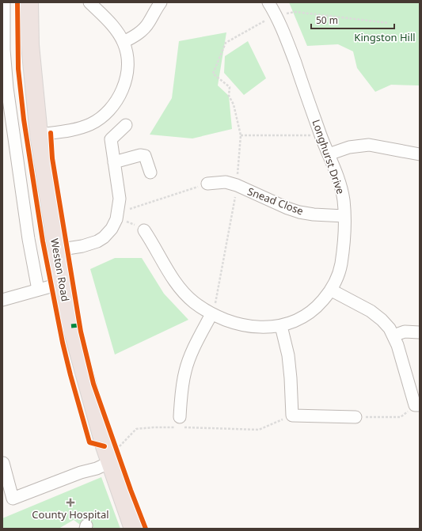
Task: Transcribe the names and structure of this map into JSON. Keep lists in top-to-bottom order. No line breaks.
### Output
{"streets":{"highway":["Weston Road"],"street":["Longhurst Drive","Snead Close"]},"crossings":[["Longhurst Drive","Snead Close"]],"parks":["Kingston Hill"],"places":{"health":["County Hospital"]},"scale_bar":"50 m"}
